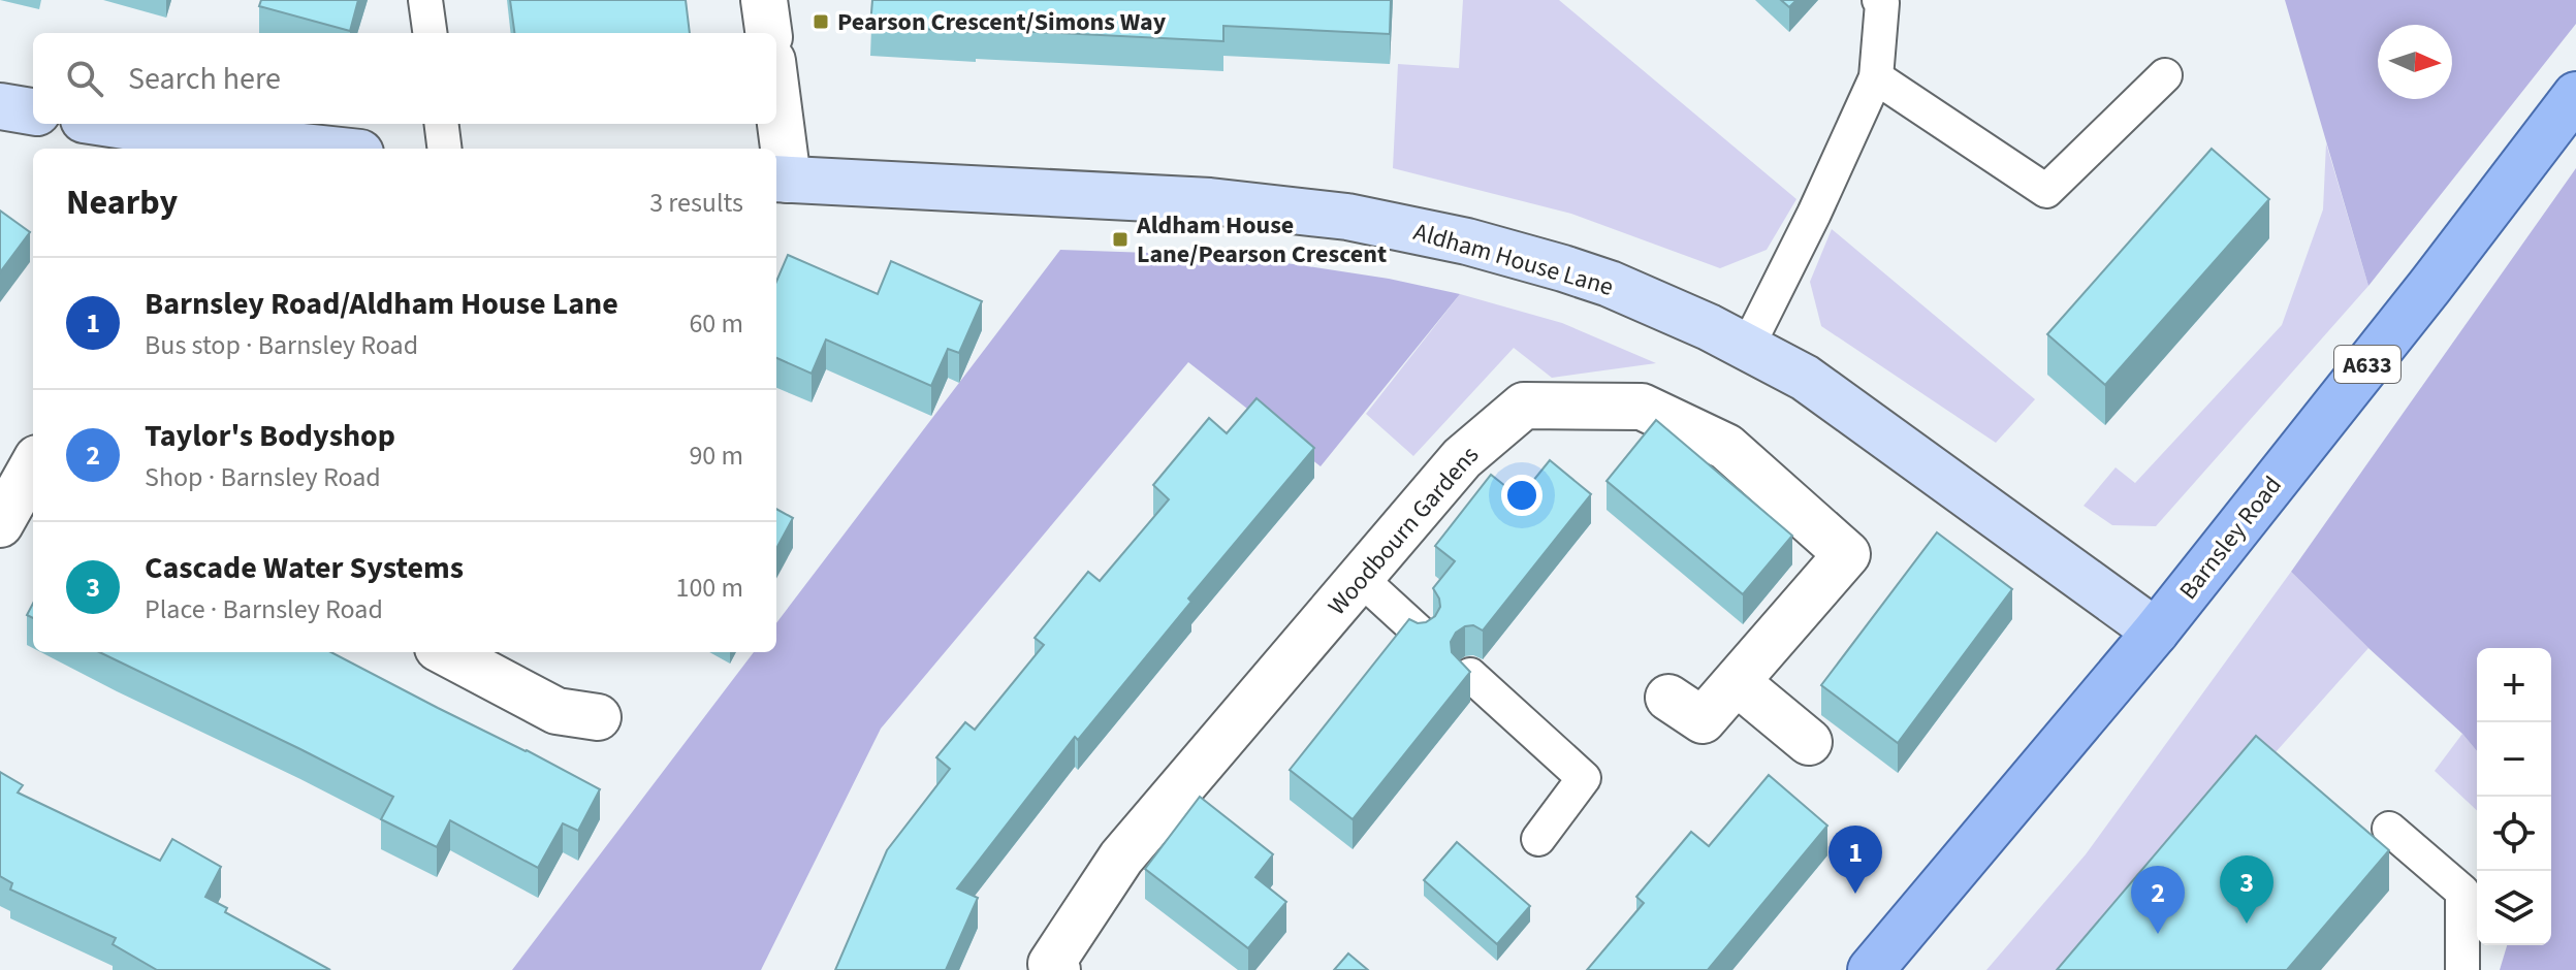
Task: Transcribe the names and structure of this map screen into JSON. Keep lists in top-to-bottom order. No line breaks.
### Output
{"streets":{"main road":["A633","Barnsley Road"],"street":["Aldham House Lane","Woodbourn Gardens"]},"crossings":[["Aldham House Lane","Barnsley Road"]],"places":{"transit":["Pearson Crescent/Simons Way","Aldham House Lane/Pearson Crescent"]},"north":"right","page":{"search":"Search here","heading":["Nearby","3 results"],"list":[{"mark":"1","name":"Barnsley Road/Aldham House Lane","note":"Bus stop · Barnsley Road","value":"60 m"},{"mark":"2","name":"Taylor's Bodyshop","note":"Shop · Barnsley Road","value":"90 m"},{"mark":"3","name":"Cascade Water Systems","note":"Place · Barnsley Road","value":"100 m"}],"map_buttons":["+","−"],"pins":["1","3","2"]}}
